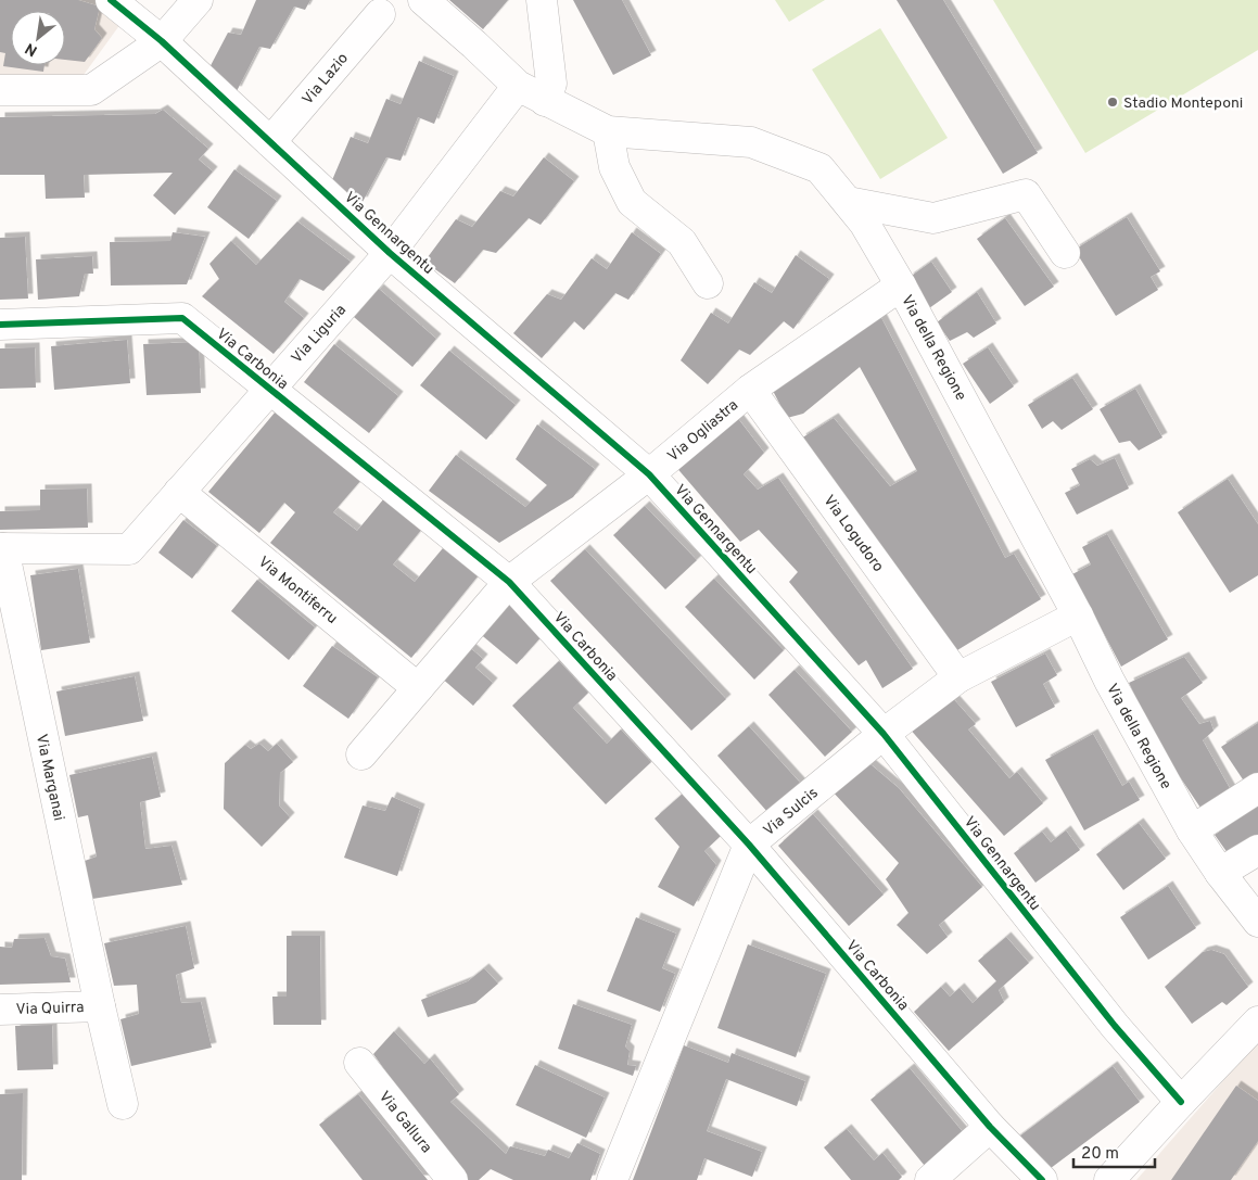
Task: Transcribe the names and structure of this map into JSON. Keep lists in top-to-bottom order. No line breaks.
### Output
{"streets":{"street":["Via Lazio","Via Gennargentu","Via Liguria","Via della Regione","Via Carbonia","Via Ogliastra","Via Logudoro","Via Montiferru","Via Marganai","Via Sulcis","Via Quirra","Via Gallura"]},"crossings":[["Via Lazio","Via Gennargentu"],["Via Gennargentu","Via Liguria"],["Via Gennargentu","Via Ogliastra"],["Via Gennargentu","Via Sulcis"],["Via Liguria","Via della Regione"],["Via Liguria","Via Carbonia"],["Via Liguria","Via Montiferru"],["Via Liguria","Via Marganai"],["Via della Regione","Via Ogliastra"],["Via della Regione","Via Sulcis"],["Via Carbonia","Via Ogliastra"],["Via Carbonia","Via Sulcis"],["Via Ogliastra","Via Logudoro"],["Via Logudoro","Via Sulcis"],["Via Marganai","Via Quirra"]],"places":["Stadio Monteponi"],"scale_bar":"20 m","north":"bottom left"}
